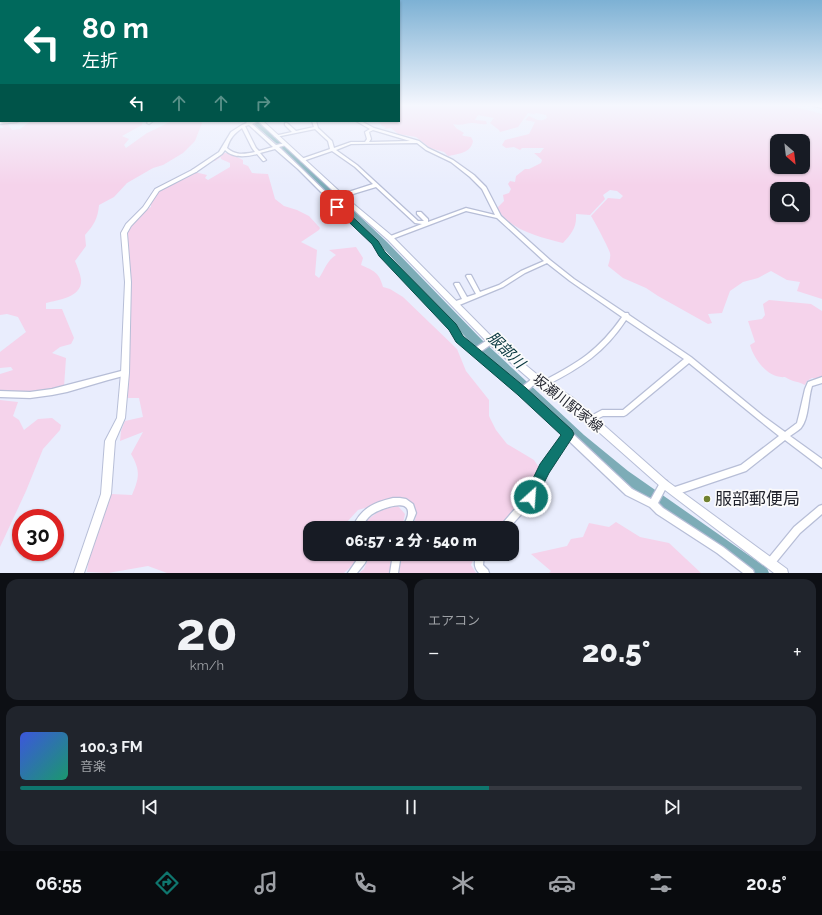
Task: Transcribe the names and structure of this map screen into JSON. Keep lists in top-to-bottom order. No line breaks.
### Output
{"streets":{"main road":["坂瀬川駅家線"]},"water":["服部川"],"places":["服部郵便局"],"north":"bottom right","page":{"turn":["80 m","左折"],"limit":"30","trip":"06:57 · 2 分 · 540 m","tile":[["20","km/h"],"エアコン"],"heat":["−","20.5°","+"],"song":["100.3 FM","音楽"],"tabs":["06:55","20.5°"]}}
